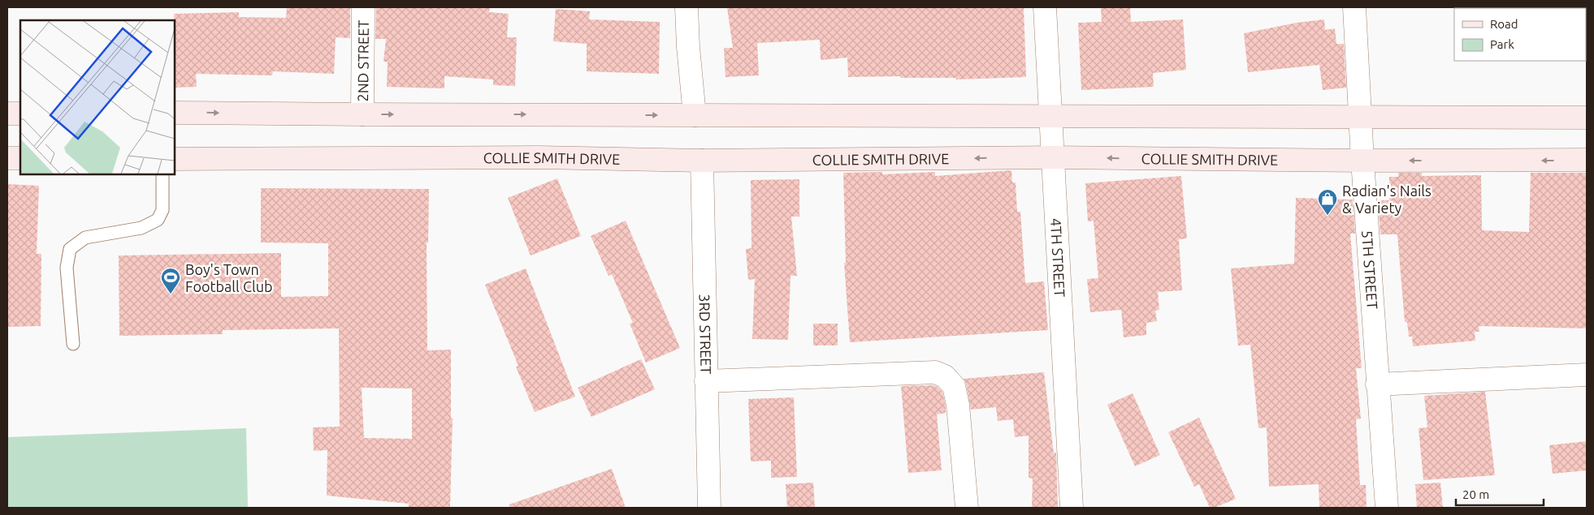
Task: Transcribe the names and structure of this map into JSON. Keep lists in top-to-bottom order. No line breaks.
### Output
{"streets":{"street":["2ND STREET","COLLIE SMITH DRIVE","4TH STREET","5TH STREET","3RD STREET"]},"crossings":[["COLLIE SMITH DRIVE","4TH STREET"],["COLLIE SMITH DRIVE","5TH STREET"],["COLLIE SMITH DRIVE","3RD STREET"]],"places":{"shop":["Radian's Nails & Variety"],"sports":["Boy's Town Football Club"]},"legend":["Road","Park"],"scale_bar":"20 m"}
